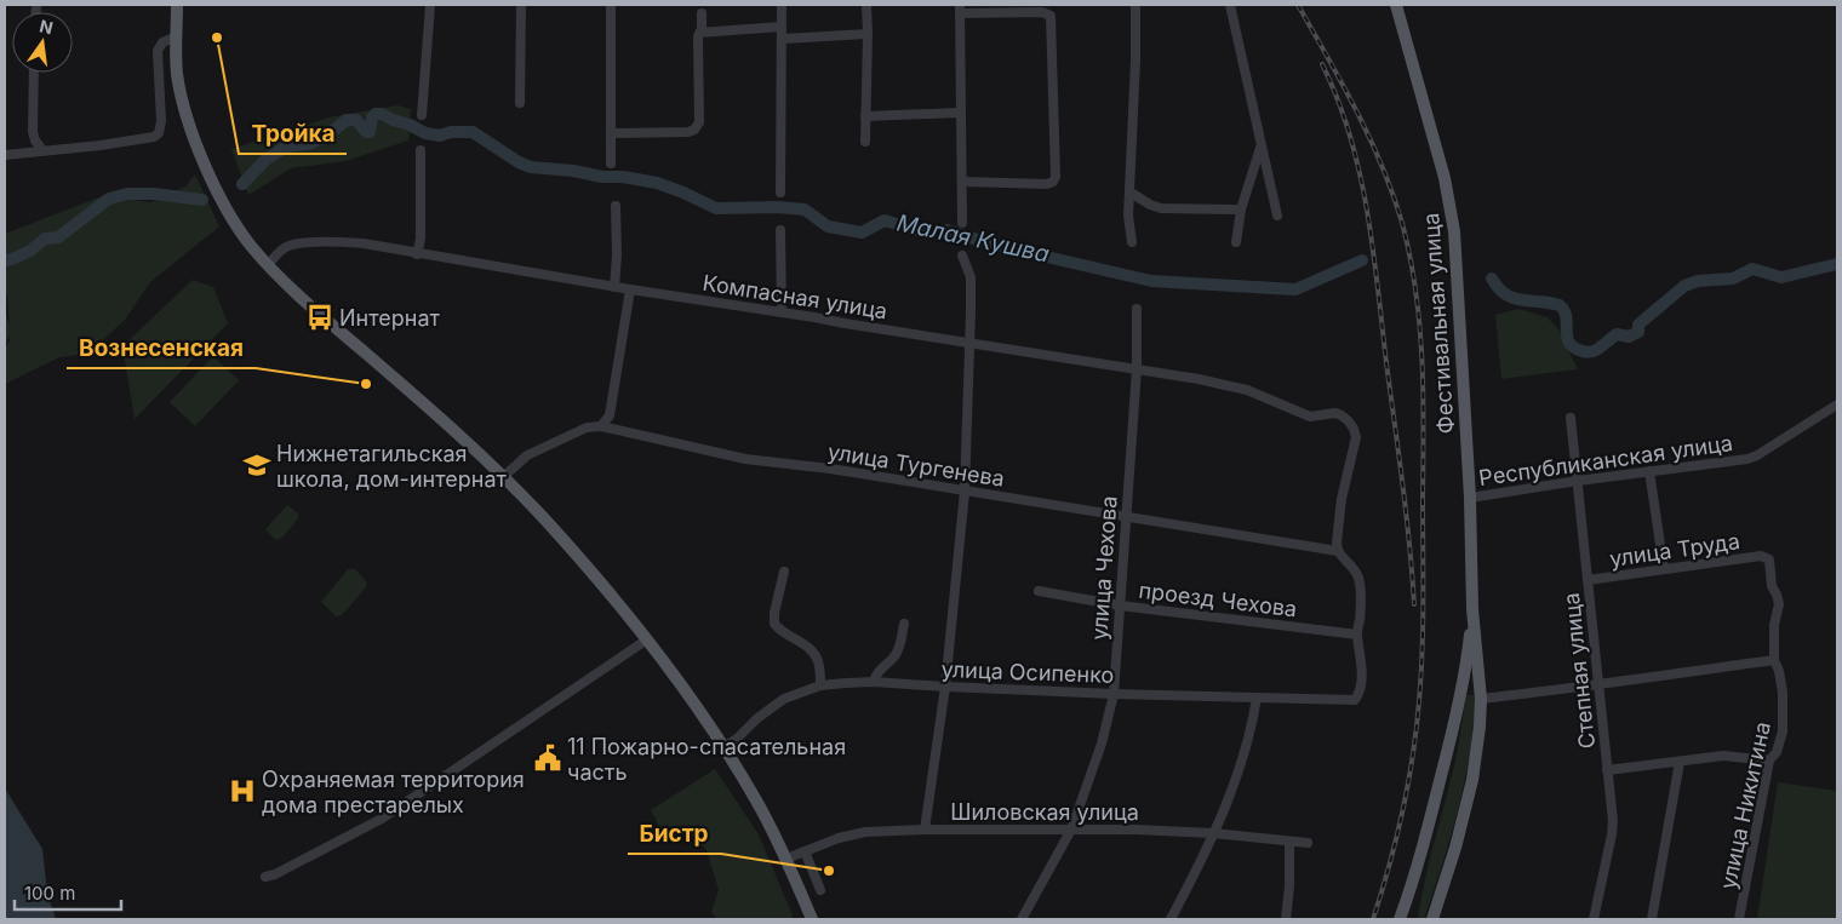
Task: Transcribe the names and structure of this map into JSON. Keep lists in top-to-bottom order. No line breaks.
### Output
{"streets":{"main road":["Фестивальная улица"],"street":["Компасная улица","Республиканская улица","улица Тургенева","улица Труда","улица Чехова","проезд Чехова","Степная улица","улица Осипенко","улица Никитина","Шиловская улица"]},"crossings":[["Компасная улица","улица Тургенева"],["Компасная улица","улица Чехова"],["Фестивальная улица","Республиканская улица"],["Республиканская улица","Степная улица"],["улица Тургенева","улица Чехова"],["улица Труда","Степная улица"],["улица Труда","улица Никитина"],["улица Чехова","проезд Чехова"],["улица Чехова","улица Осипенко"],["улица Чехова","Шиловская улица"],["проезд Чехова","улица Осипенко"]],"water":["Малая Кушва"],"places":{"other":["Тройка","Вознесенская","Бистр"],"bus stop":["Интернат"],"school or university":["Нижнетагильская школа, дом-интернат"],"public building":["11 Пожарно-спасательная часть"],"hospital":["Охраняемая территория дома престарелых"]},"scale_bar":"100 m","north":"top"}
